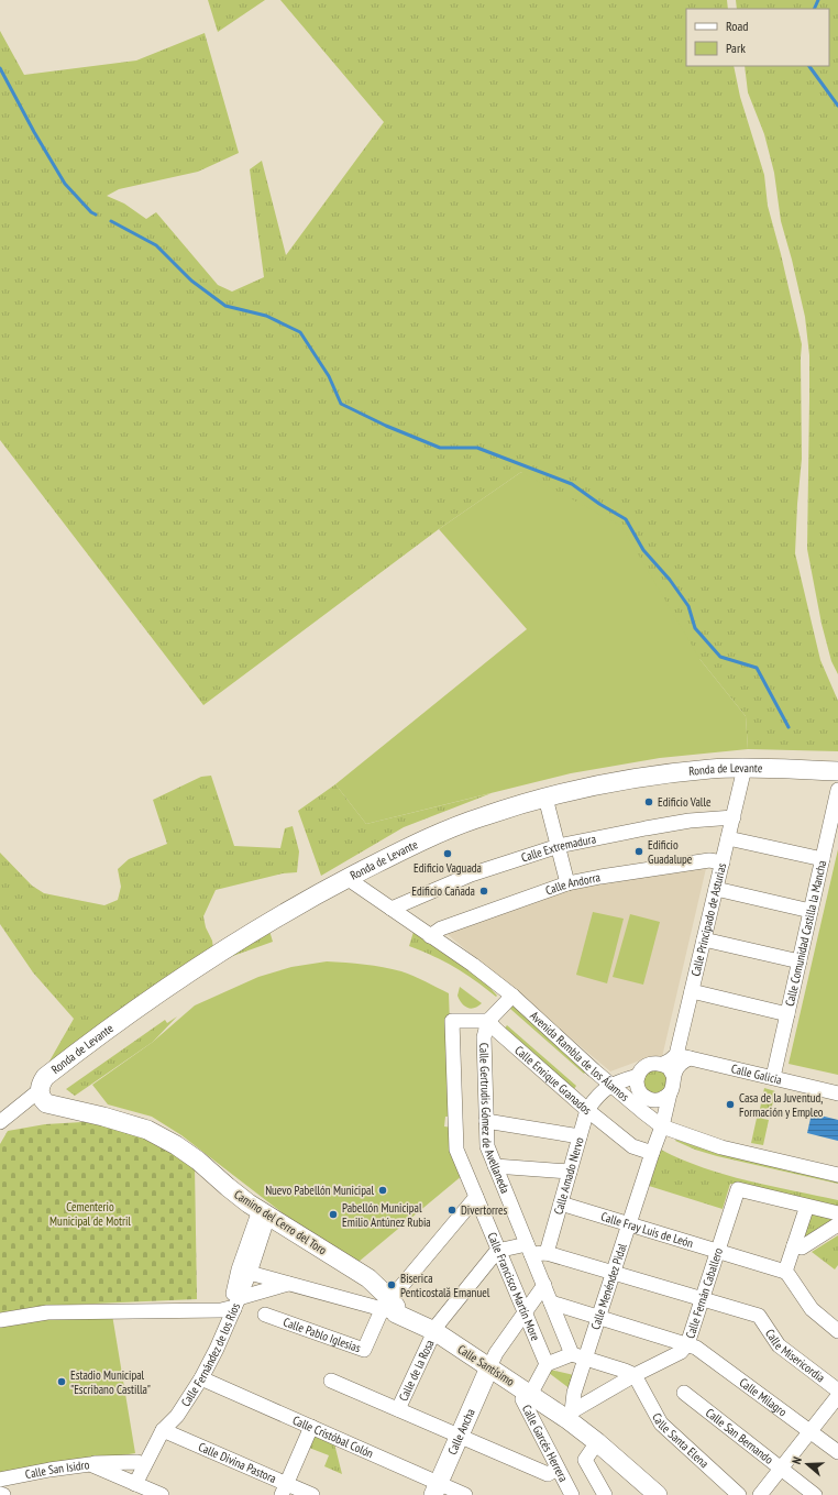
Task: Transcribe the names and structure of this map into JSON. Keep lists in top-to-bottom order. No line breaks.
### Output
{"streets":{"main road":["Ronda de Levante","Camino del Cerro del Toro","Calle Santísimo","Calle Ancha"],"street":["Calle Extremadura","Calle Andorra","Calle Principado de Asturias","Calle Comunidad Castilla la Mancha","Avenida Rambla de los Álamos","Calle Galicia","Calle Enrique Granados","Calle Gertrudis Gómez de Avellaneda","Calle Amado Nervo","Calle Fray Luis de León","Calle Menéndez Pidal","Calle Francisco Martín More","Calle Fernán Caballero","Calle Pablo Iglesias","Calle Fernández de los Ríos","Calle Misericordia","Calle de la Rosa","Calle Milagro","Calle San Bernando","Calle Cristóbal Colón","Calle Santa Elena","Calle Garcés Herrera","Calle Divina Pastora","Calle San Isidro"]},"crossings":[["Ronda de Levante","Calle Principado de Asturias"],["Ronda de Levante","Avenida Rambla de los Álamos"],["Ronda de Levante","Camino del Cerro del Toro"],["Calle Extremadura","Calle Principado de Asturias"],["Calle Extremadura","Avenida Rambla de los Álamos"],["Calle Andorra","Calle Principado de Asturias"],["Calle Andorra","Avenida Rambla de los Álamos"],["Calle Principado de Asturias","Calle Galicia"],["Calle Comunidad Castilla la Mancha","Calle Galicia"],["Avenida Rambla de los Álamos","Calle Amado Nervo"],["Calle Enrique Granados","Calle Gertrudis Gómez de Avellaneda"],["Calle Enrique Granados","Calle Amado Nervo"],["Calle Enrique Granados","Calle Menéndez Pidal"],["Calle Enrique Granados","Calle Francisco Martín More"],["Calle Gertrudis Gómez de Avellaneda","Calle Menéndez Pidal"],["Calle Gertrudis Gómez de Avellaneda","Calle Francisco Martín More"],["Calle Gertrudis Gómez de Avellaneda","Calle Milagro"],["Calle Amado Nervo","Calle Fray Luis de León"],["Camino del Cerro del Toro","Calle Pablo Iglesias"],["Camino del Cerro del Toro","Calle Fernández de los Ríos"],["Camino del Cerro del Toro","Calle Santísimo"],["Calle Fray Luis de León","Calle Menéndez Pidal"],["Calle Fray Luis de León","Calle Fernán Caballero"],["Calle Menéndez Pidal","Calle Fernán Caballero"],["Calle Menéndez Pidal","Calle Santísimo"],["Calle Menéndez Pidal","Calle Milagro"],["Calle Francisco Martín More","Calle de la Rosa"],["Calle Fernán Caballero","Calle Misericordia"],["Calle Fernán Caballero","Calle Santísimo"],["Calle Fernán Caballero","Calle Milagro"],["Calle Fernán Caballero","Calle Santa Elena"],["Calle Pablo Iglesias","Calle Santísimo"],["Calle Fernández de los Ríos","Calle Santísimo"],["Calle Fernández de los Ríos","Calle Cristóbal Colón"],["Calle Fernández de los Ríos","Calle Divina Pastora"],["Calle Fernández de los Ríos","Calle San Isidro"],["Calle Santísimo","Calle de la Rosa"],["Calle Santísimo","Calle Ancha"],["Calle Santísimo","Calle Garcés Herrera"],["Calle Ancha","Calle Cristóbal Colón"]],"parks":["Cementerio Municipal de Motril"],"places":["Edificio Valle","Edificio Guadalupe","Edificio Vaguada","Edificio Cañada","Casa de la Juventud, Formación y Empleo","Nuevo Pabellón Municipal","Divertorres","Pabellón Municipal Emilio Antúnez Rubia","Biserica Penticostală Emanuel","Estadio Municipal \"Escribano Castilla\""],"legend":["Road","Park"],"north":"left"}
